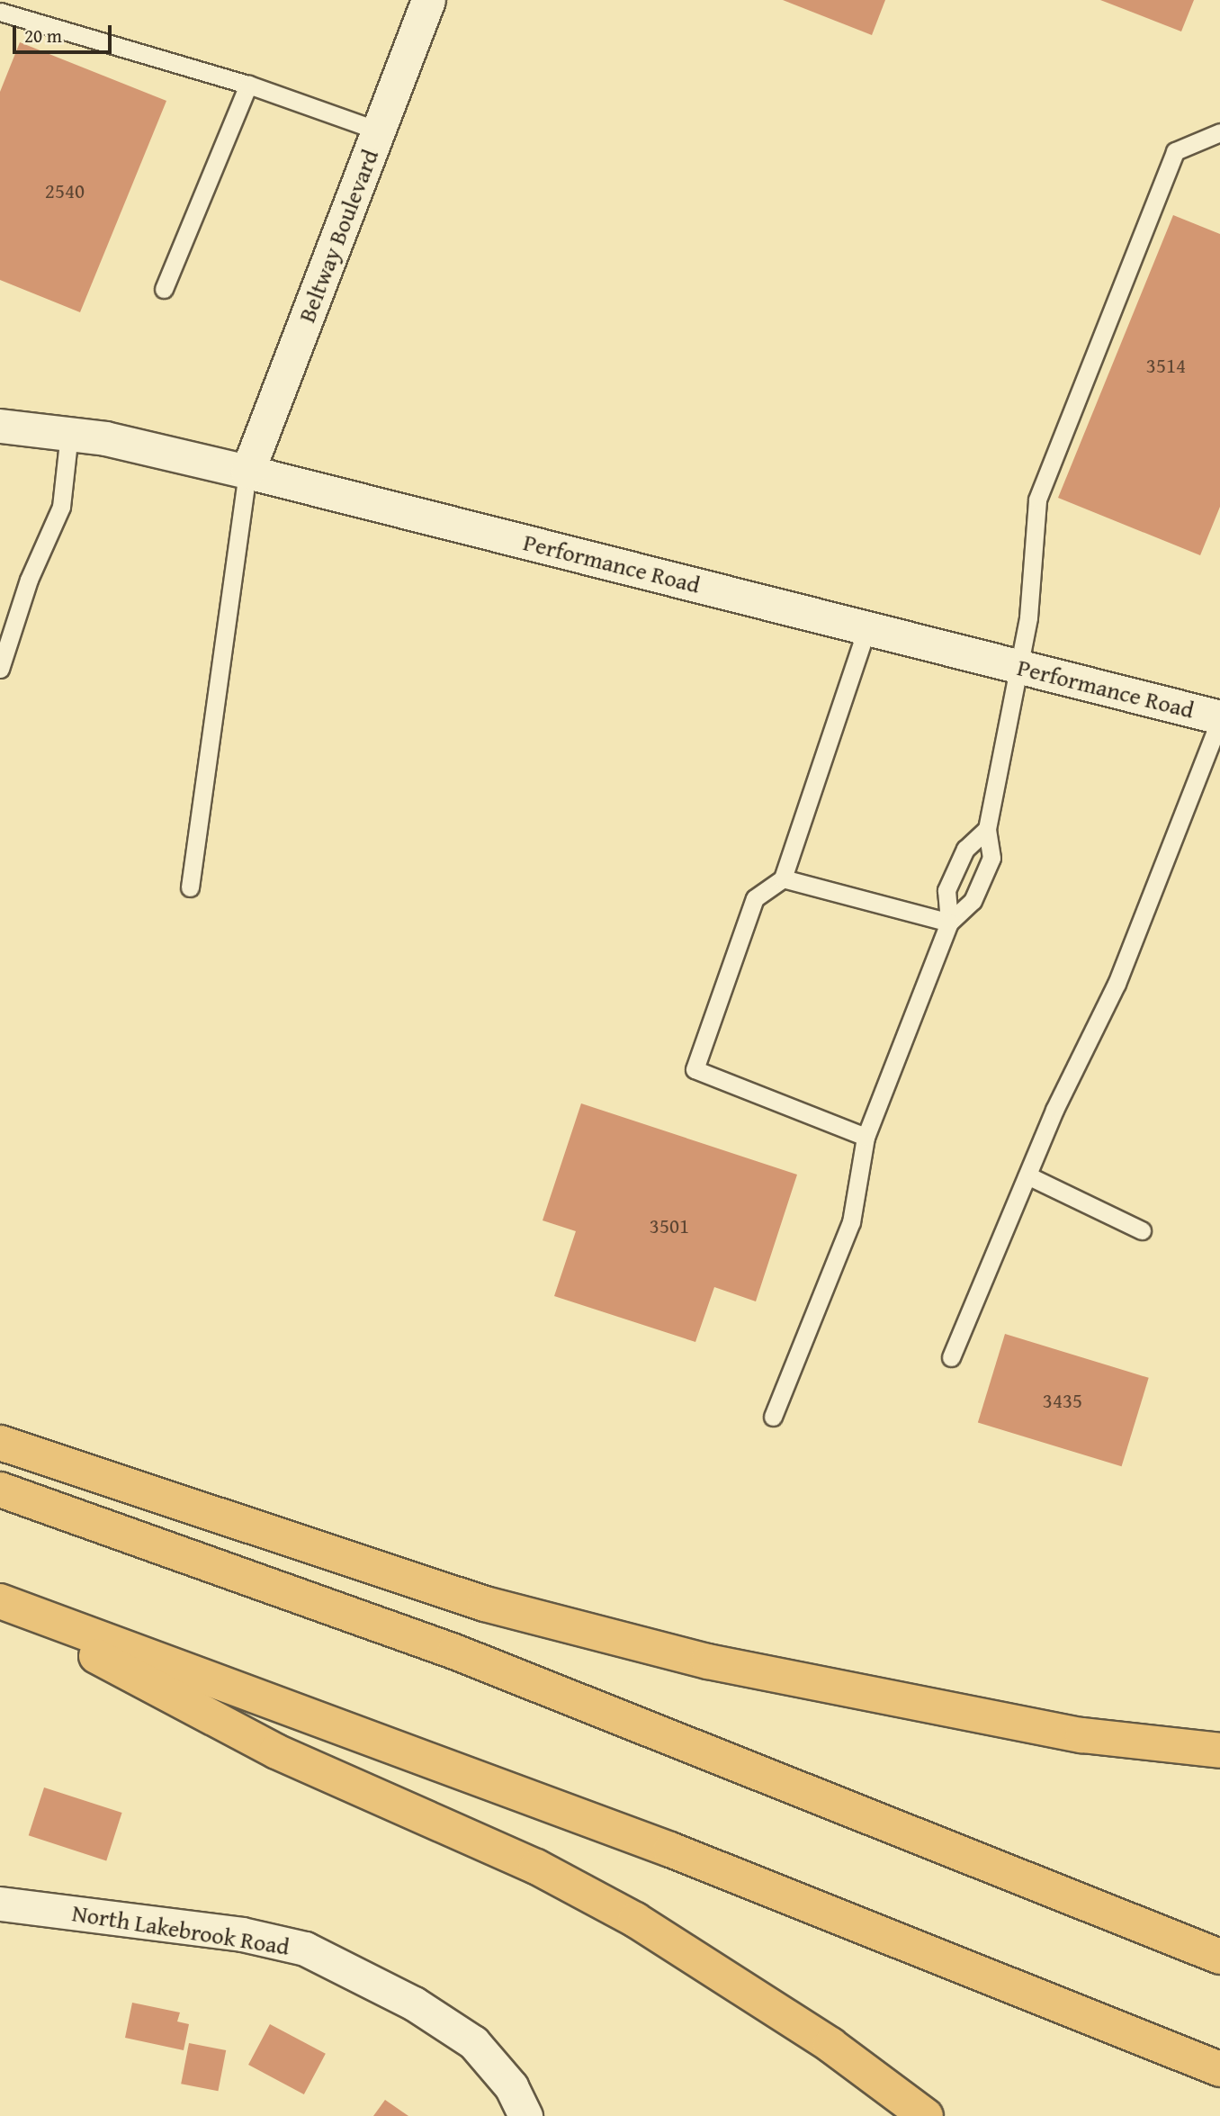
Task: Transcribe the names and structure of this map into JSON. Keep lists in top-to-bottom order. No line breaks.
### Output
{"streets":{"street":["Beltway Boulevard","Performance Road","North Lakebrook Road"]},"crossings":[["Beltway Boulevard","Performance Road"]],"house_numbers":["2540","3514","3501","3435"],"scale_bar":"20 m"}
